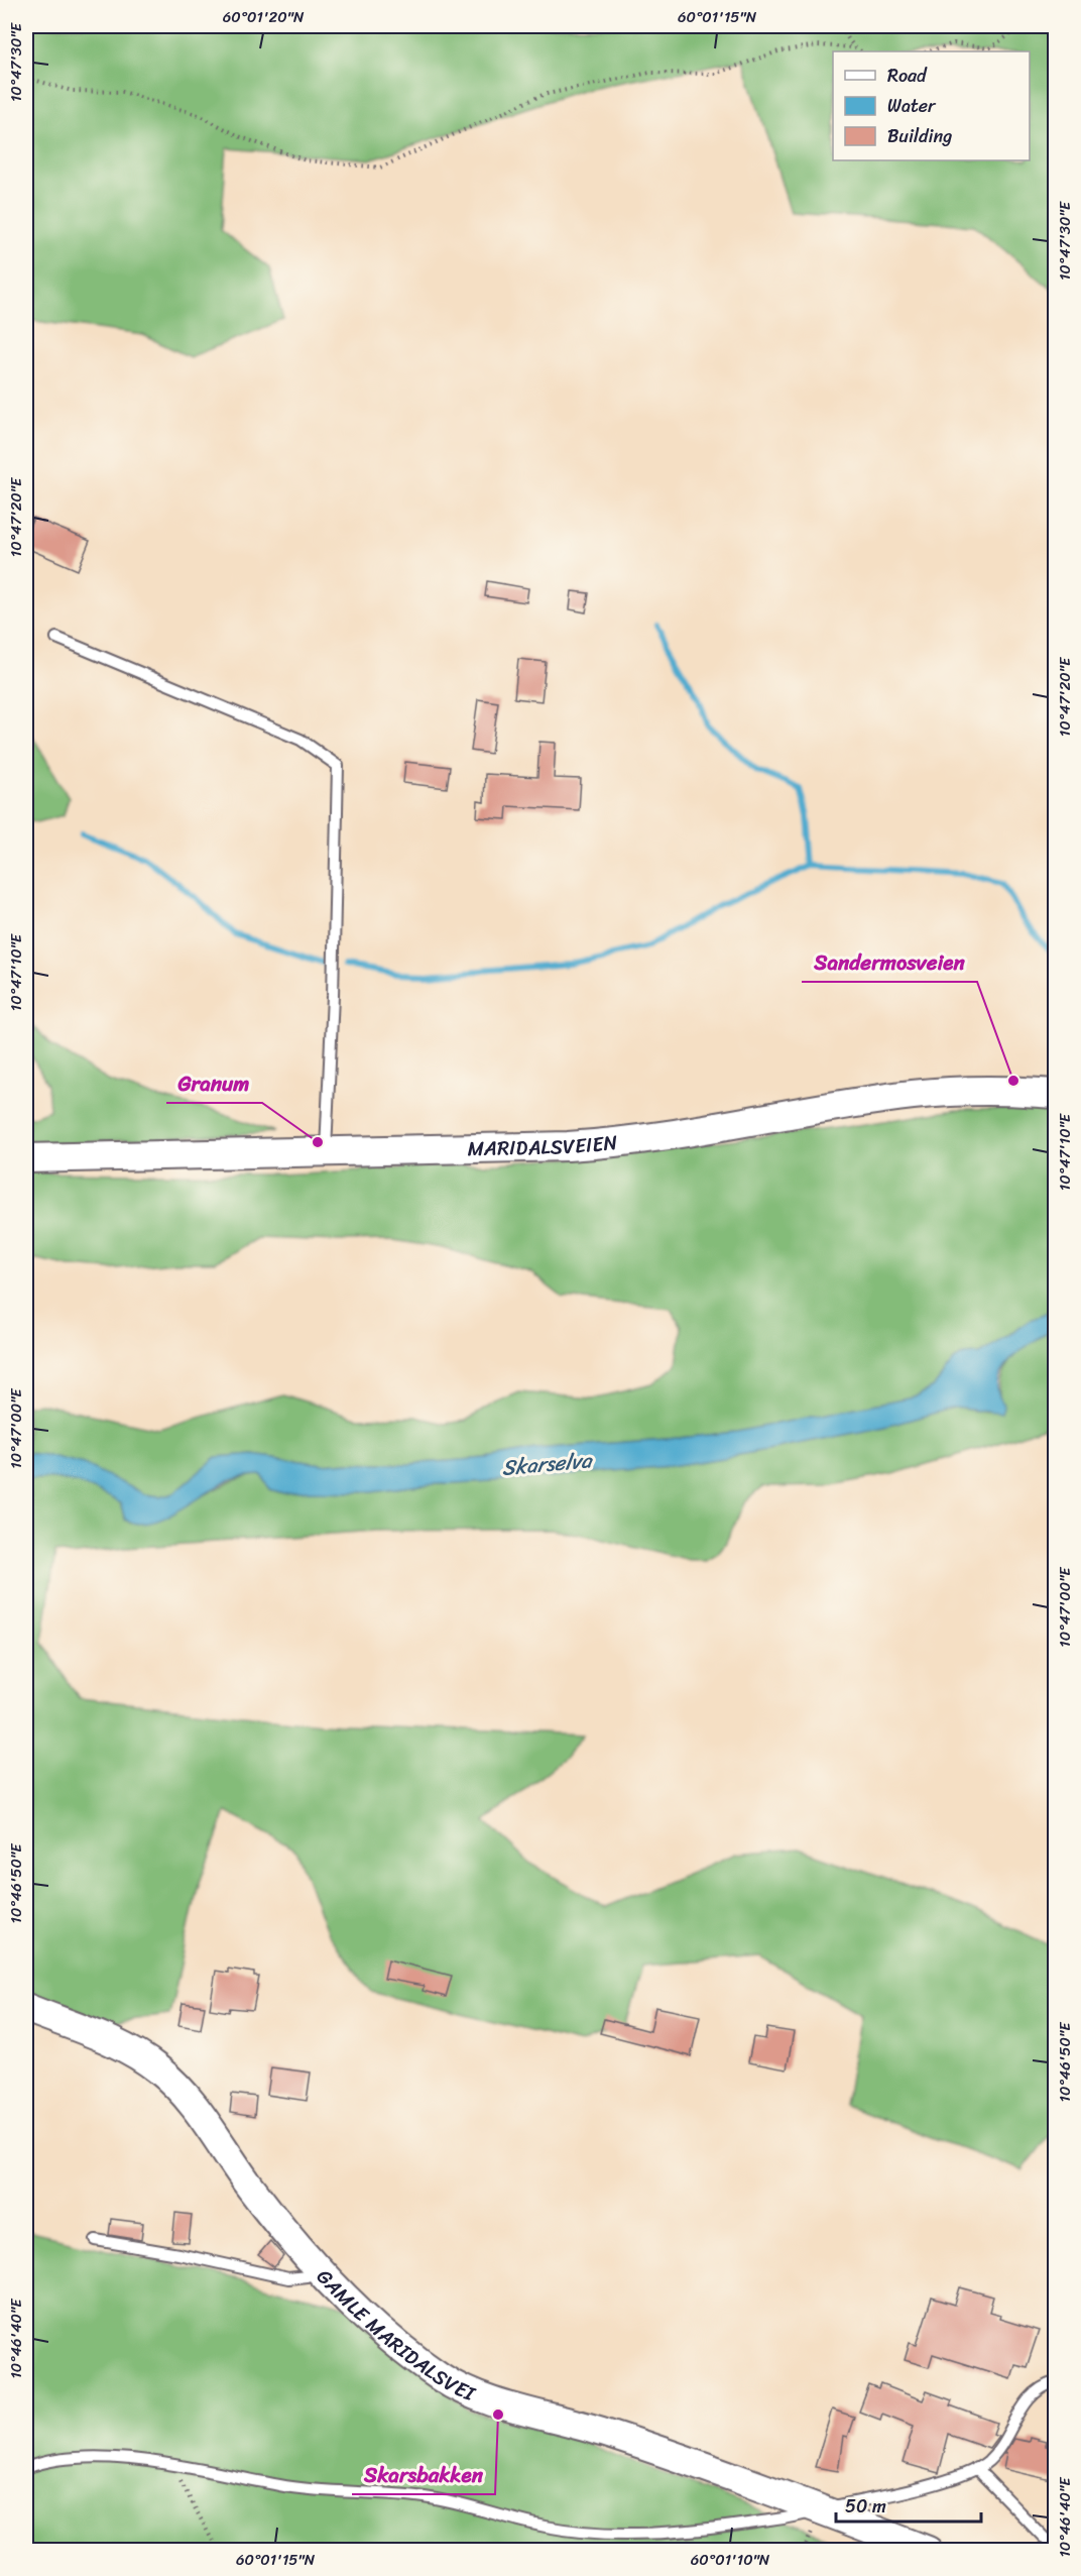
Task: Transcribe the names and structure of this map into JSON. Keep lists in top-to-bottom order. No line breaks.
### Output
{"streets":{"street":["MARIDALSVEIEN","GAMLE MARIDALSVEI"]},"water":["Skarselva"],"places":["Sandermosveien","Granum","Skarsbakken"],"legend":["Road","Water","Building"],"scale_bar":"50 m","coordinates":["60°01'20\"N","60°01'15\"N","10°47'30\"E","10°47'20\"E","10°47'10\"E","10°47'00\"E","10°46'50\"E","10°46'40\"E","60°01'10\"N"]}
